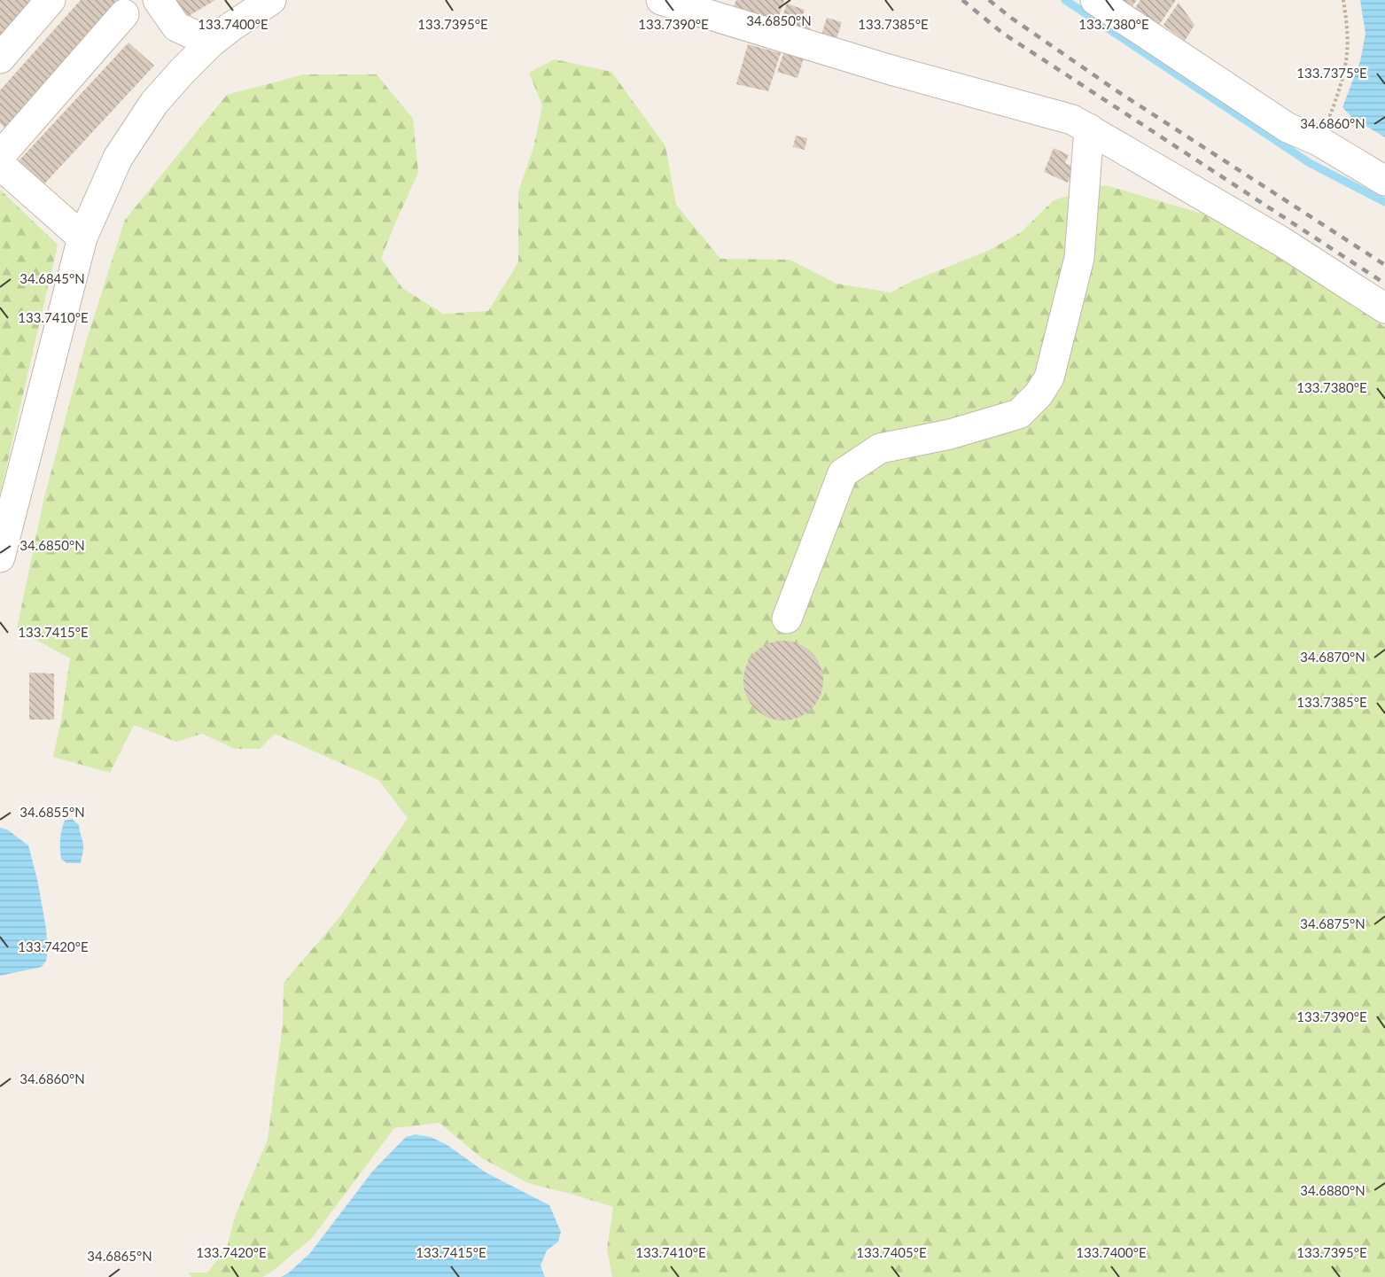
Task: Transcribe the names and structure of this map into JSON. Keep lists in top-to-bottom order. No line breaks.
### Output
{"coordinates":["34.6850°N","133.7390°E","133.7385°E","133.7400°E","133.7395°E","133.7380°E","133.7375°E","34.6860°N","34.6845°N","133.7410°E","133.7415°E","34.6870°N","34.6855°N","34.6875°N","133.7420°E","34.6880°N","133.7405°E","34.6865°N"]}
